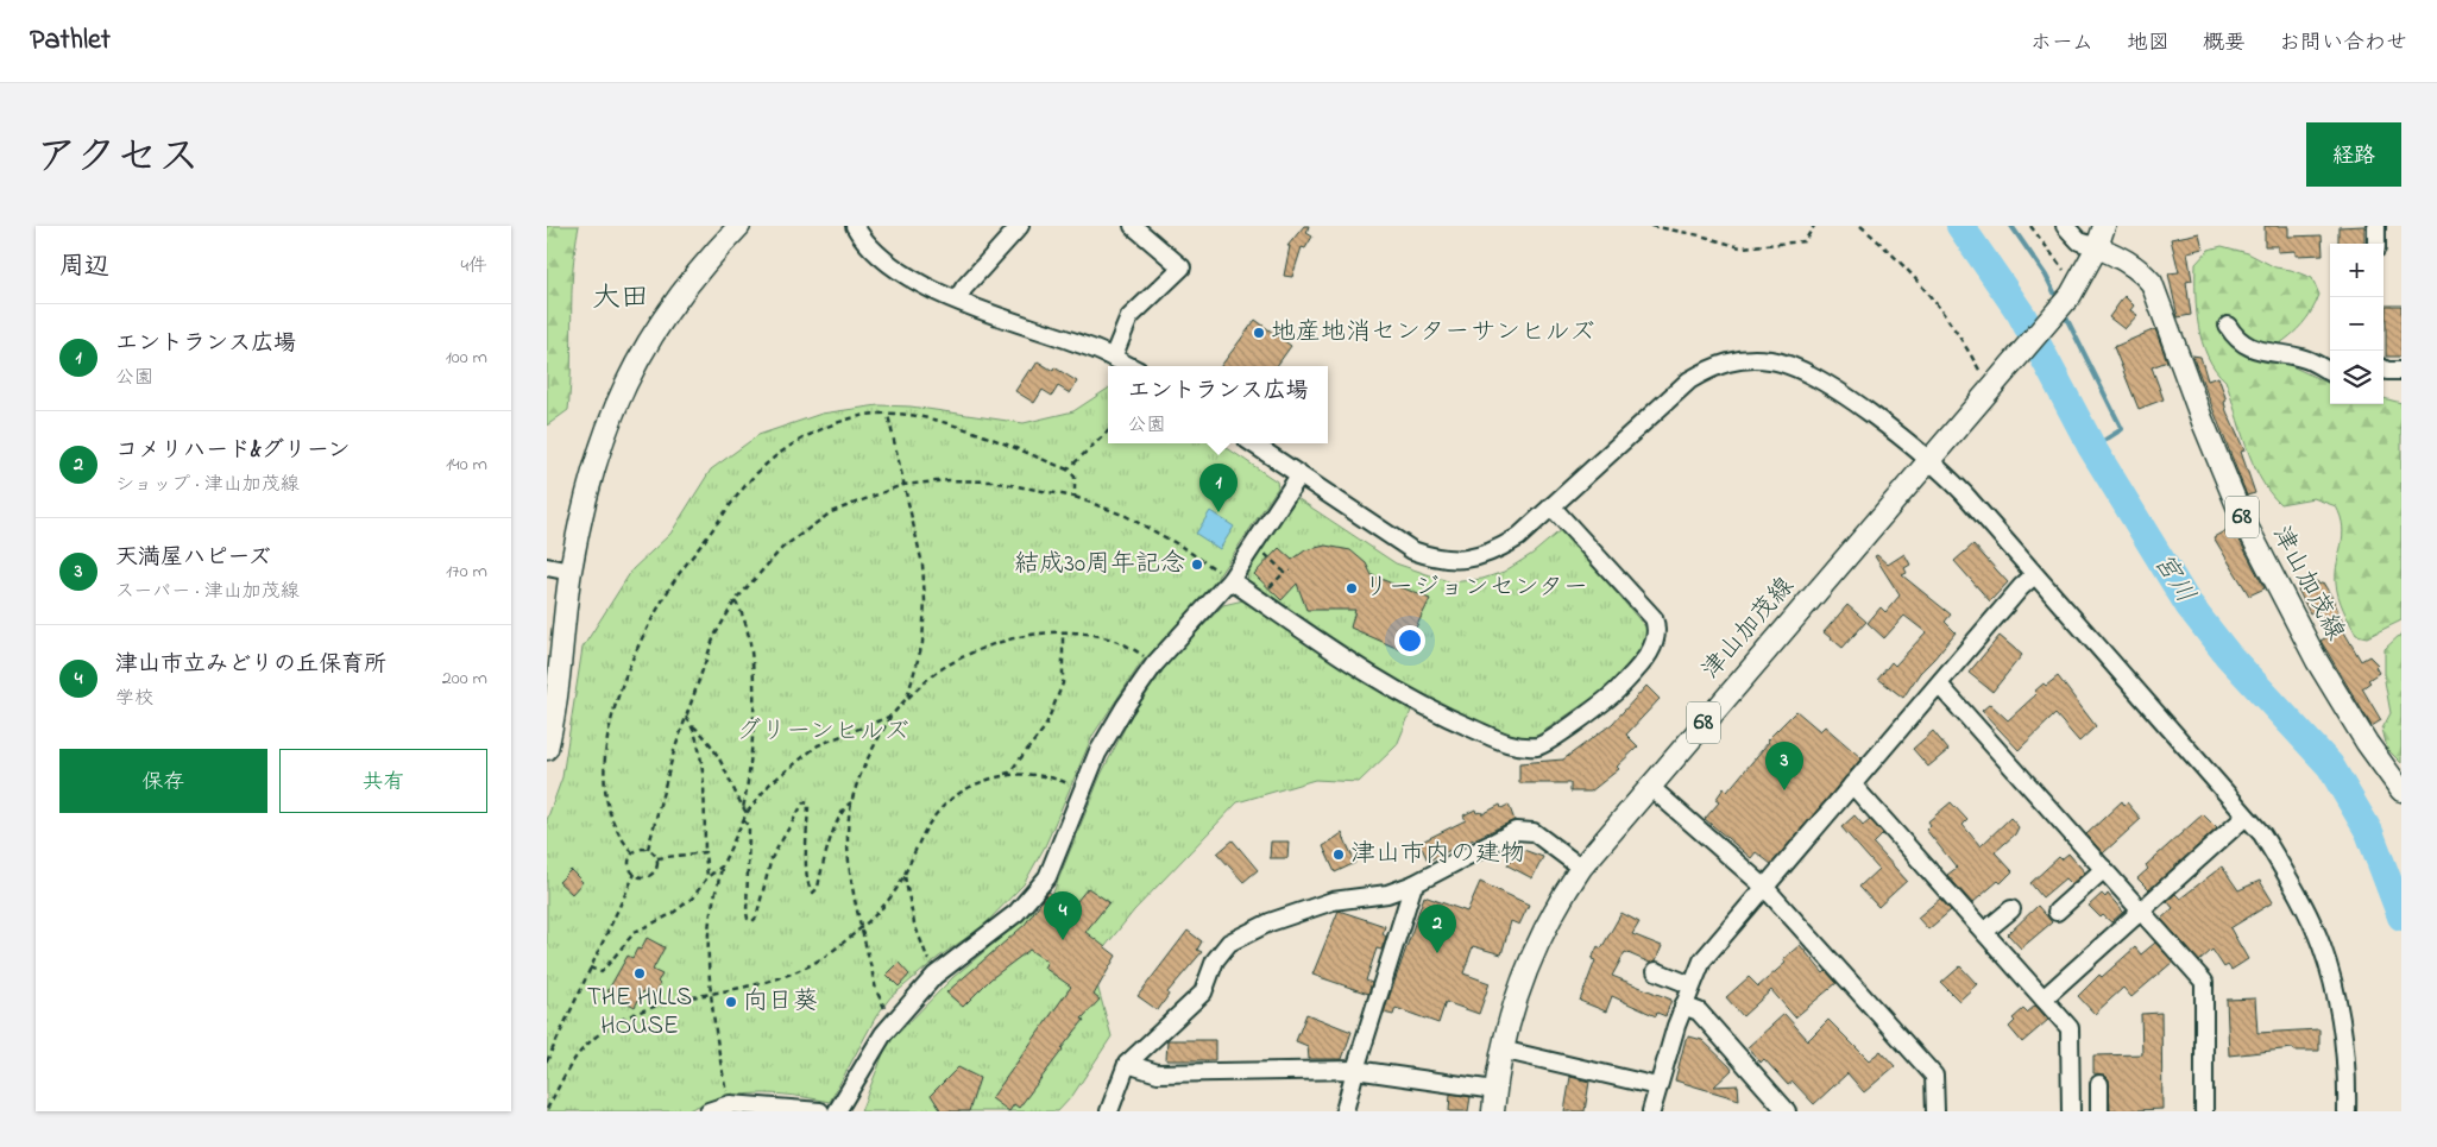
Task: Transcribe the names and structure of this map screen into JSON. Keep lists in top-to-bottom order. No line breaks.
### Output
{"streets":{"main road":["68","津山加茂線"]},"districts":["大田"],"water":["宮川"],"parks":["グリーンヒルズ"],"places":["地産地消センターサンヒルズ","結成30周年記念","リージョンセンター","津山市内の建物","THE HILLS HOUSE","向日葵"],"page":{"header":"Pathlet","nav":["ホーム","地図","概要","お問い合わせ"],"title":"アクセス","buttons":["経路",["保存","共有"]],"heading":["周辺","4件"],"map_buttons":["+","−"],"list":[{"mark":"1","name":"エントランス広場","note":"公園","value":"100 m"},{"mark":"2","name":"コメリハード&グリーン","note":"ショップ · 津山加茂線","value":"140 m"},{"mark":"3","name":"天満屋ハピーズ","note":"スーパー · 津山加茂線","value":"170 m"},{"mark":"4","name":"津山市立みどりの丘保育所","note":"学校","value":"200 m"}],"popup":["エントランス広場","公園"],"pins":["1","3","4","2"]}}
